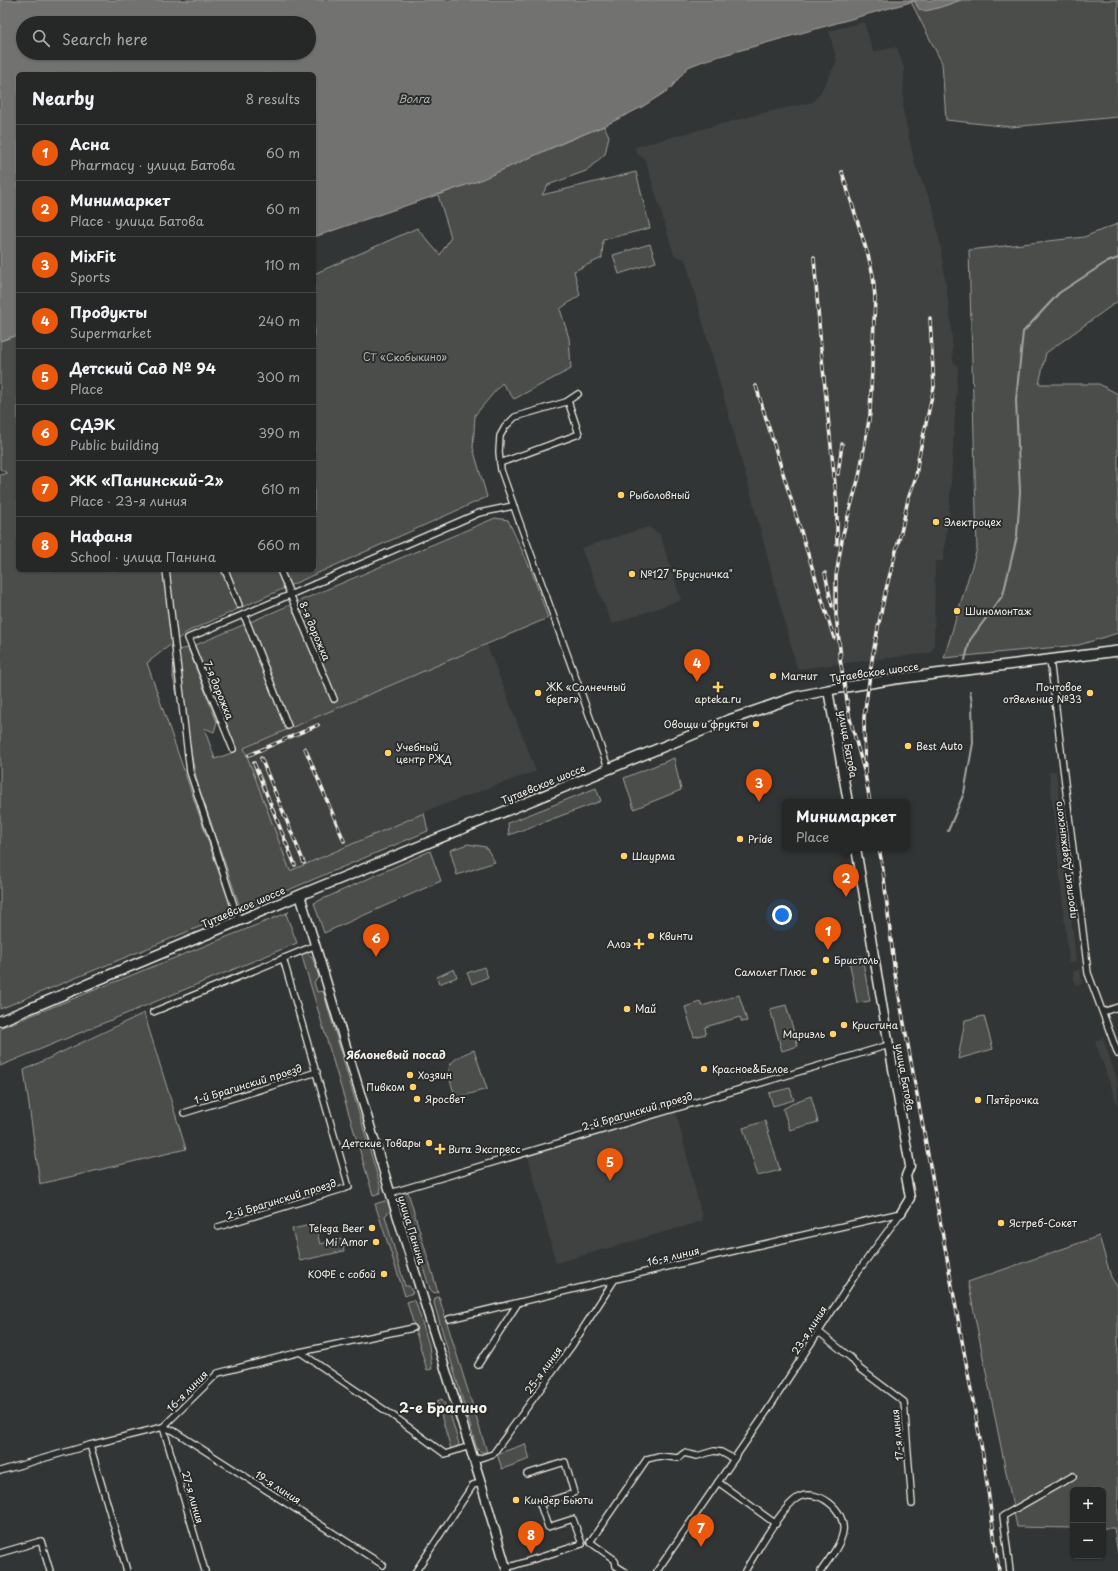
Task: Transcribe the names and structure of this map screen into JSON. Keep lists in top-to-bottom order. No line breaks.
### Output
{"streets":{"main road":["Тутаевское шоссе"],"street":["8-я дорожка","7-я дорожка","улица Батова","проспект Дзержинского","1-й Брагинский проезд","2-й Брагинский проезд","улица Панина","16-я линия","23-я линия","25-я линия","17-я линия","19-я линия","27-я линия"]},"crossings":[["Тутаевское шоссе","улица Батова"],["Тутаевское шоссе","проспект Дзержинского"],["Тутаевское шоссе","улица Панина"],["улица Батова","2-й Брагинский проезд"],["улица Батова","16-я линия"],["улица Батова","23-я линия"],["1-й Брагинский проезд","2-й Брагинский проезд"],["2-й Брагинский проезд","улица Панина"],["улица Панина","25-я линия"],["16-я линия","23-я линия"],["16-я линия","25-я линия"],["16-я линия","19-я линия"],["16-я линия","27-я линия"],["23-я линия","17-я линия"],["19-я линия","27-я линия"]],"districts":["Яблоневый посад","2-е Брагино"],"water":["Волга"],"parks":["СТ «Скобыкино»"],"places":{"other":["Рыболовный","Электроцех","№127 \"Брусничка\"","Шиномонтаж","Магнит","ЖК «Солнечный берег»","Почтовое отделение №33","Овощи и фрукты","Best Auto","Учебный центр РЖД","Pride","Шаурма","Квинти","Бристоль","Самолет Плюс","Май","Кристина","Мариэль","Красное&Белое","Хозяин","Пивком","Яросвет","Пятёрочка","Детские Товары","Ястреб-Сокет","Telega Beer","Mi Amor","КОФЕ с собой","Киндер Бьюти"],"health":["apteka.ru","Алоэ","Вита Экспресс"]},"page":{"search":"Search here","heading":["Nearby","8 results"],"list":[{"mark":"1","name":"Асна","note":"Pharmacy · улица Батова","value":"60 m"},{"mark":"2","name":"Минимаркет","note":"Place · улица Батова","value":"60 m"},{"mark":"3","name":"MixFit","note":"Sports","value":"110 m"},{"mark":"4","name":"Продукты","note":"Supermarket","value":"240 m"},{"mark":"5","name":"Детский Сад № 94","note":"Place","value":"300 m"},{"mark":"6","name":"СДЭК","note":"Public building","value":"390 m"},{"mark":"7","name":"ЖК «Панинский-2»","note":"Place · 23-я линия","value":"610 m"},{"mark":"8","name":"Нафаня","note":"School · улица Панина","value":"660 m"}],"pins":["4","3","2","1","6","5","7","8"],"popup":["Минимаркет","Place"],"map_buttons":["+","−"]}}
